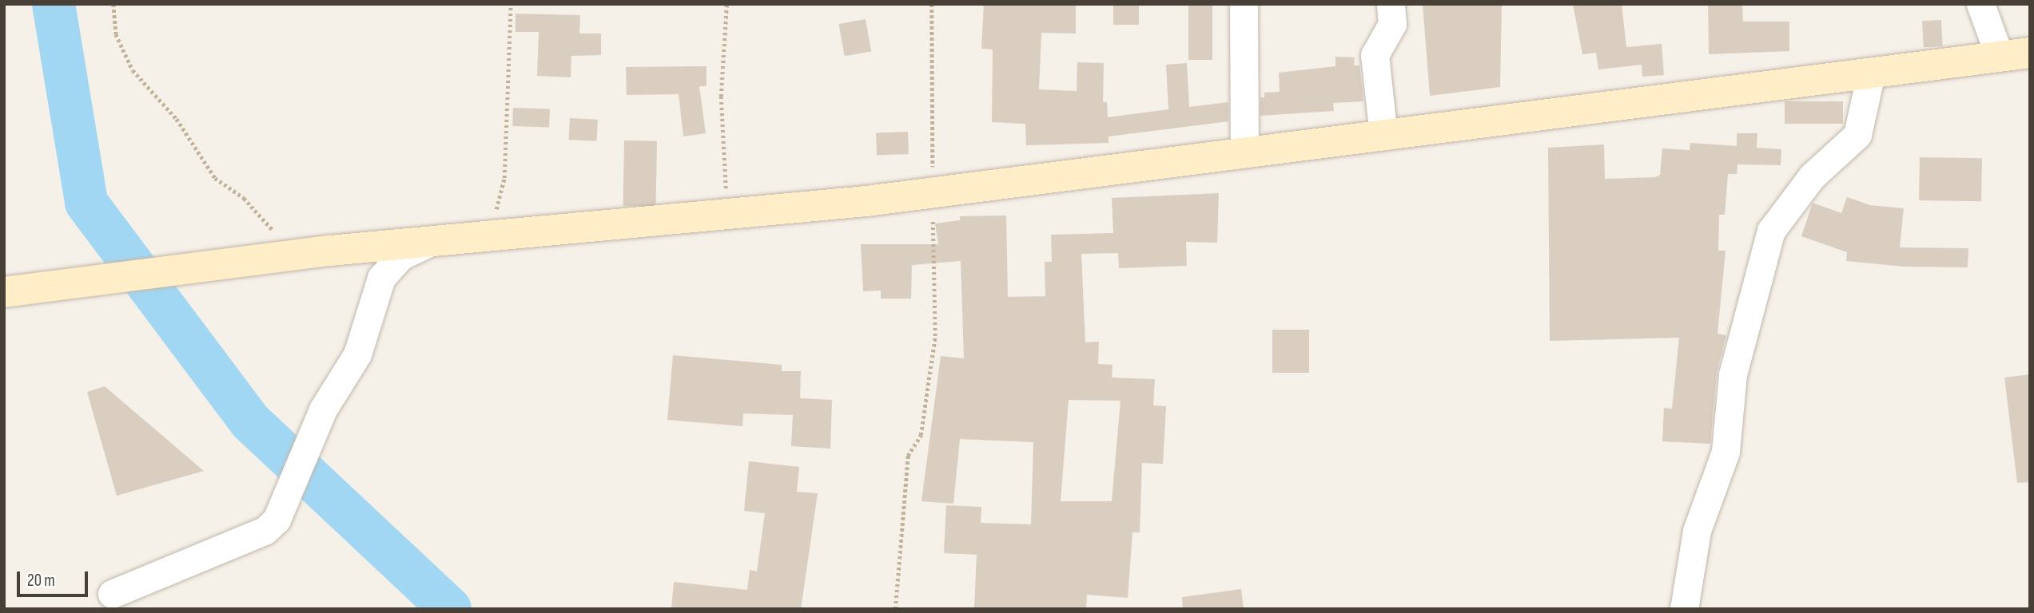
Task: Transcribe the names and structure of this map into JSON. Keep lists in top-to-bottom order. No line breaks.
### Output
{"scale_bar":"20 m"}
